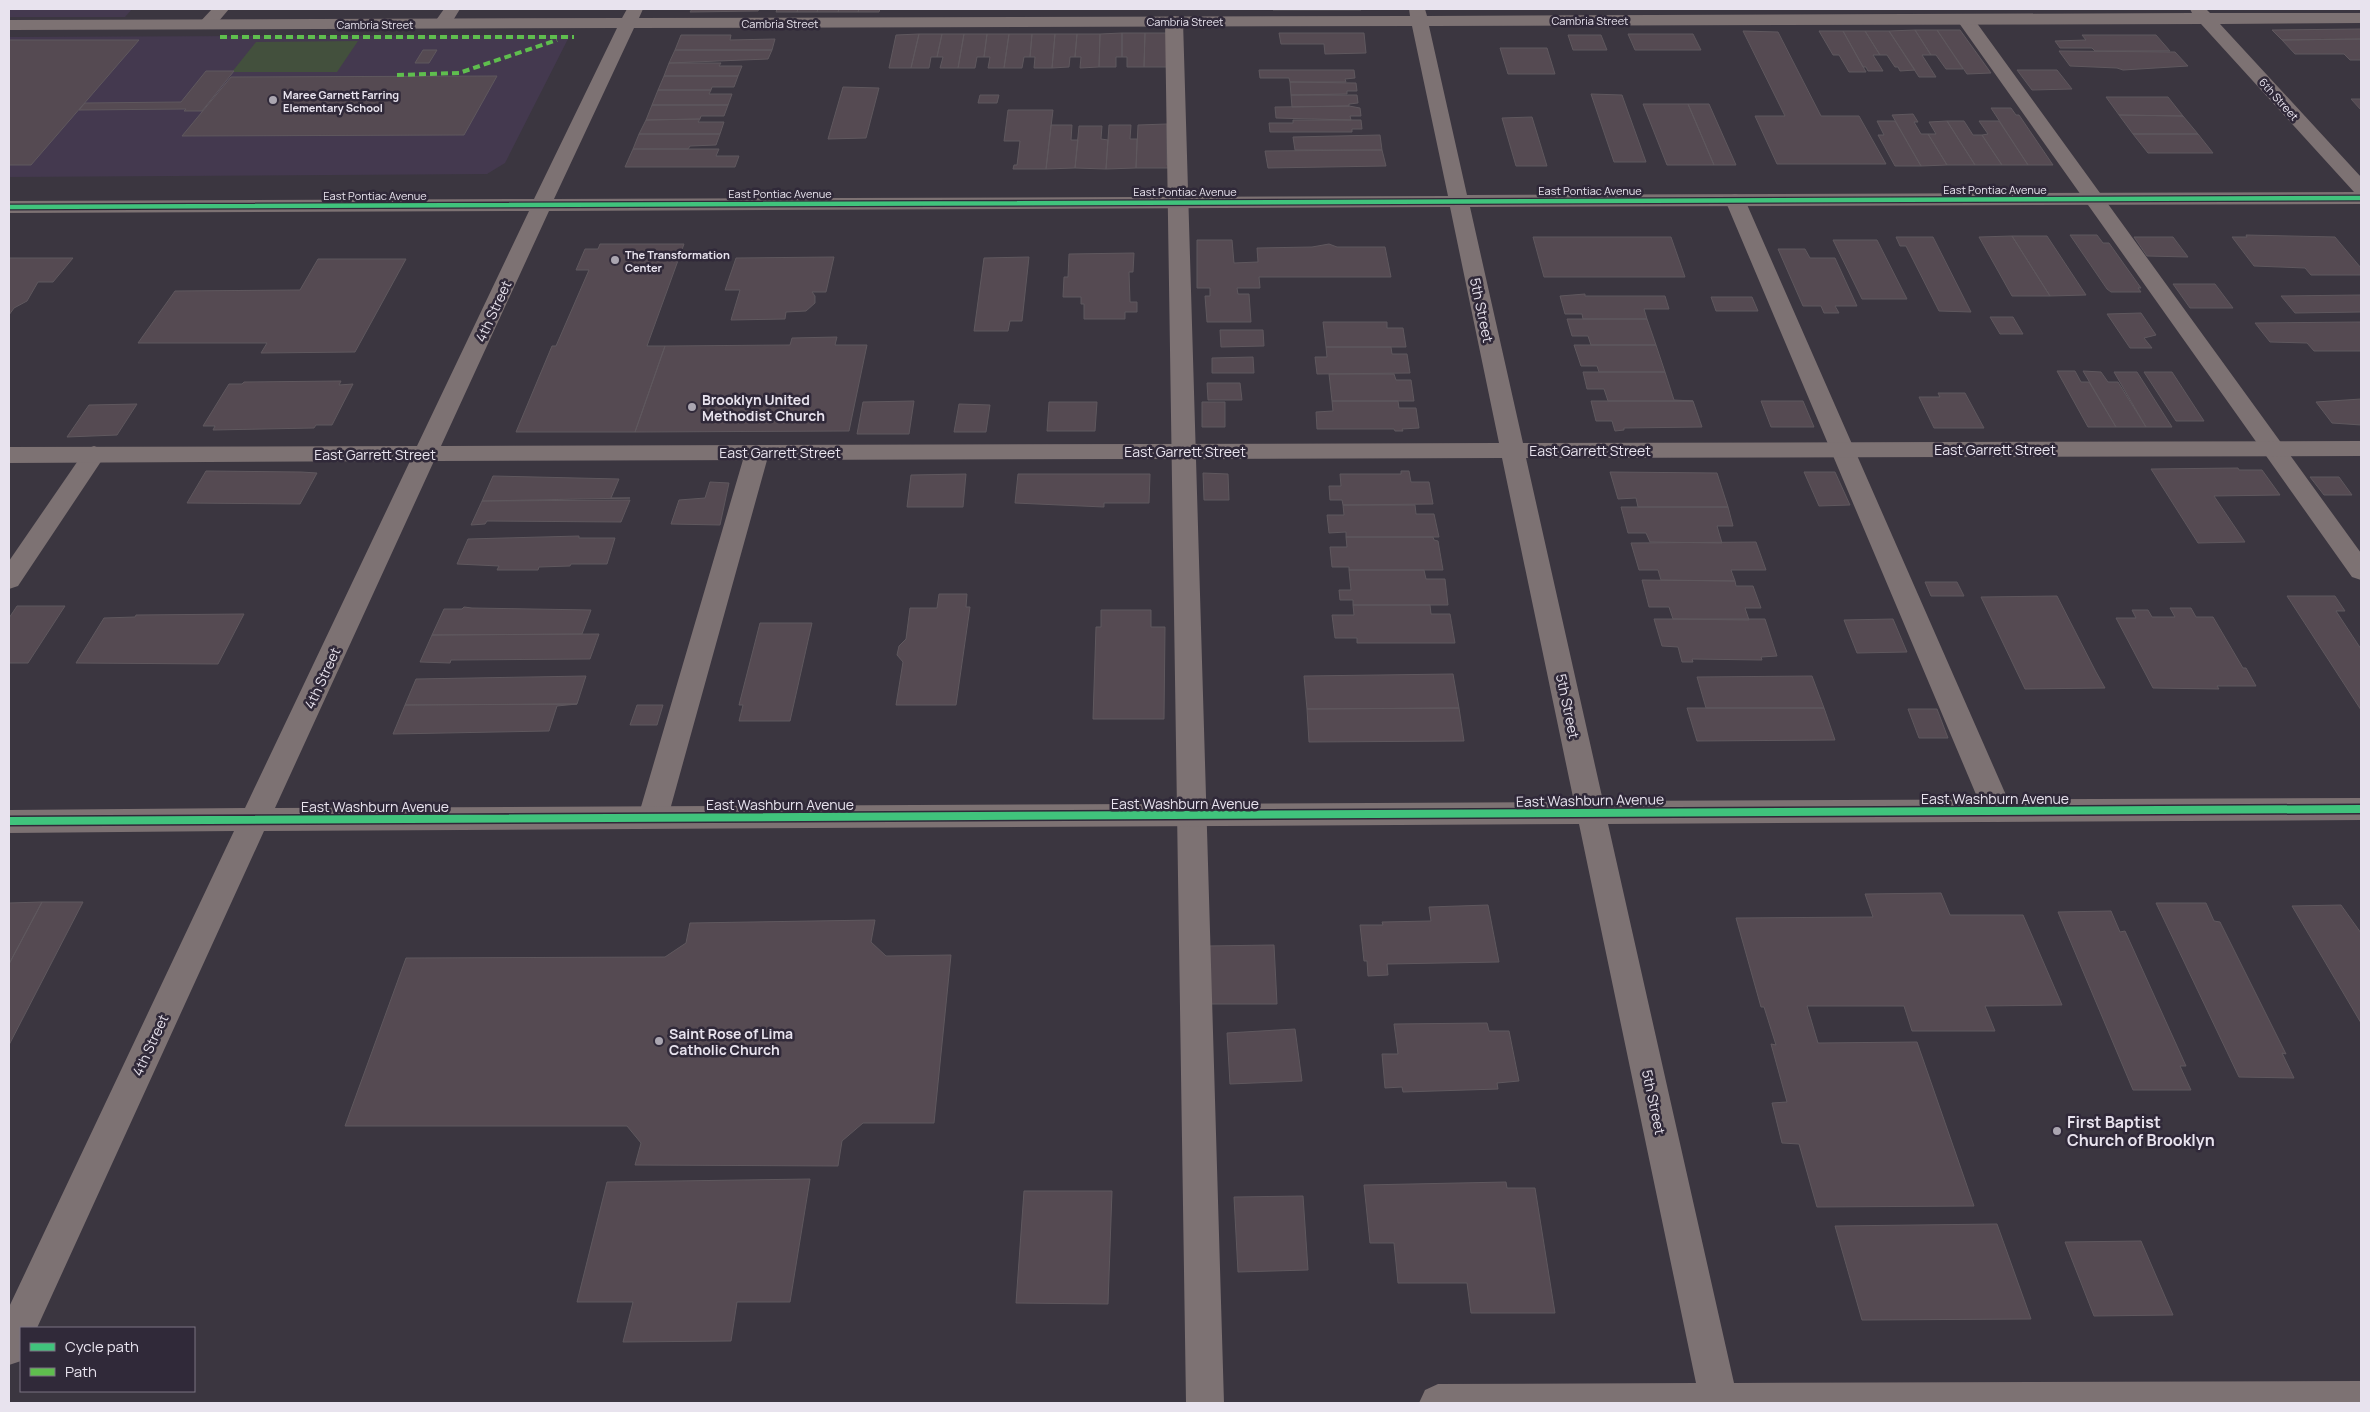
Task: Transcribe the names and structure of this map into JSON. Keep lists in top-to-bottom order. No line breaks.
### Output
{"streets":{"street":["Cambria Street","6th Street","East Pontiac Avenue","5th Street","4th Street","East Garrett Street","East Washburn Avenue"]},"crossings":[["Cambria Street","6th Street"],["Cambria Street","5th Street"],["Cambria Street","4th Street"],["East Pontiac Avenue","5th Street"],["East Pontiac Avenue","4th Street"],["5th Street","East Garrett Street"],["5th Street","East Washburn Avenue"],["4th Street","East Garrett Street"],["4th Street","East Washburn Avenue"]],"places":["Maree Garnett Farring Elementary School","The Transformation Center","Brooklyn United Methodist Church","Saint Rose of Lima Catholic Church","First Baptist Church of Brooklyn"],"legend":["Cycle path","Path"]}
